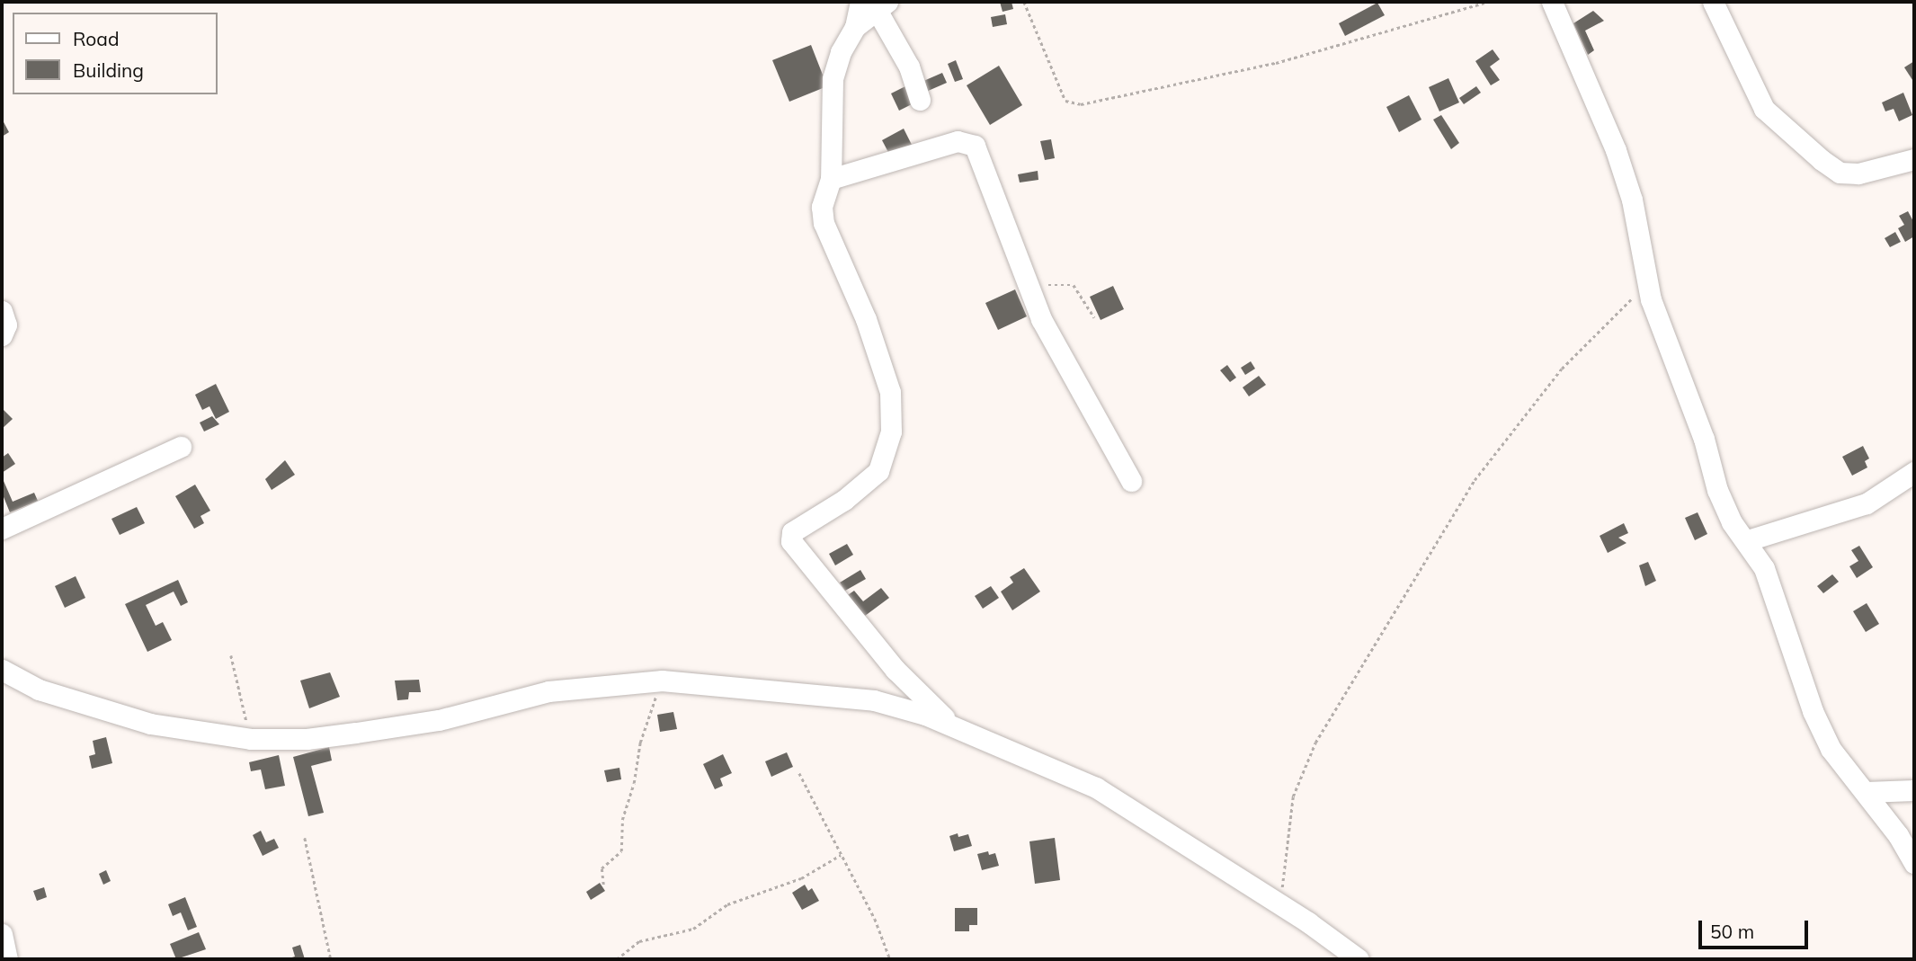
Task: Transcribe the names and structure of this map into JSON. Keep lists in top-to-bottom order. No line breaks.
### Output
{"legend":["Road","Building"],"scale_bar":"50 m"}
